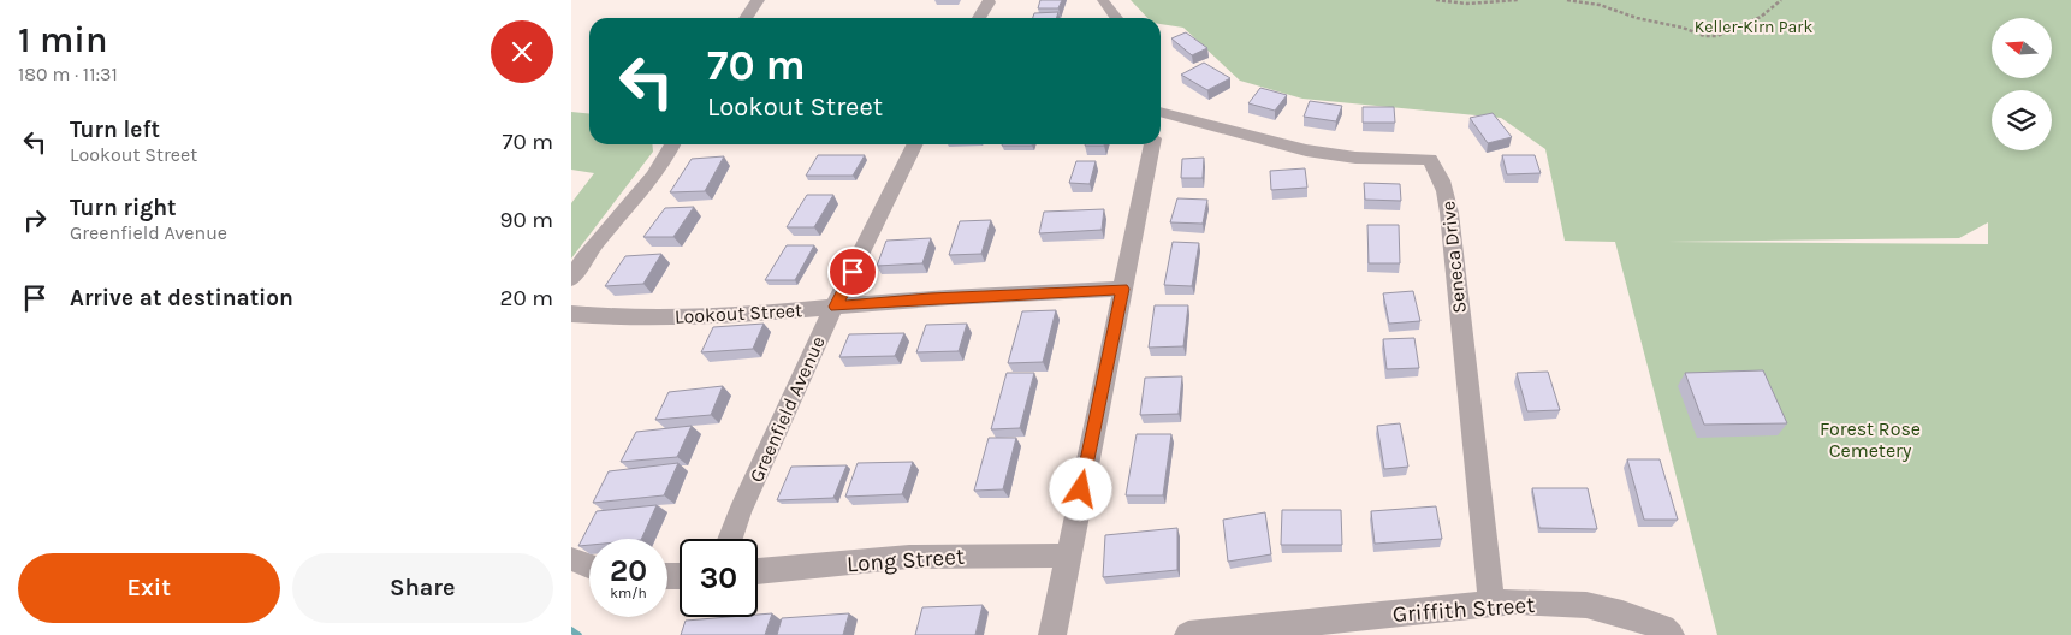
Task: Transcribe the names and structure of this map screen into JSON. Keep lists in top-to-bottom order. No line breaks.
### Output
{"streets":{"street":["Seneca Drive","Lookout Street","Greenfield Avenue","Long Street","Griffith Street"]},"crossings":[["Seneca Drive","Griffith Street"],["Lookout Street","Greenfield Avenue"]],"parks":["Keller-Kirn Park","Forest Rose Cemetery"],"north":"left","page":{"heading":["1 min","180 m · 11:31"],"turn":["70 m","Lookout Street"],"list":[{"name":"Turn left","note":"Lookout Street","value":"70 m"},{"name":"Turn right","note":"Greenfield Avenue","value":"90 m"},{"name":"Arrive at destination","value":"20 m"}],"speed":"20 km/h","limit":"30","buttons":["Exit","Share"]}}
